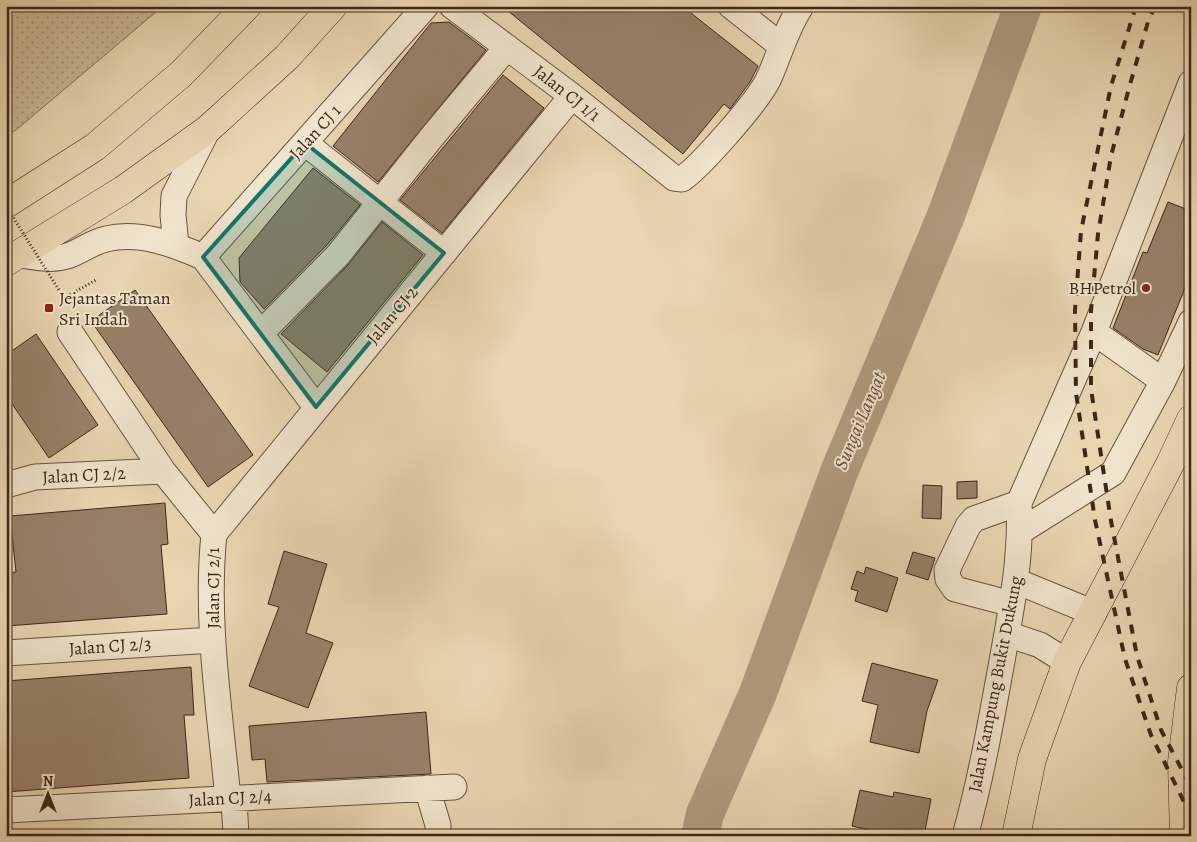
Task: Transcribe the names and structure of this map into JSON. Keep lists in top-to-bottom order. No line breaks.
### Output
{"streets":{"street":["Jalan CJ 1/1","Jalan CJ 1","Jalan CJ 2","Jalan CJ 2/2","Jalan CJ 2/1","Jalan CJ 2/3","Jalan Kampung Bukit Dukung","Jalan CJ 2/4"]},"crossings":[["Jalan CJ 1/1","Jalan CJ 2"],["Jalan CJ 2","Jalan CJ 2/1"],["Jalan CJ 2/2","Jalan CJ 2/1"],["Jalan CJ 2/1","Jalan CJ 2/3"],["Jalan CJ 2/1","Jalan CJ 2/4"]],"water":["Sungai Langat"],"places":{"other":["BHPetrol"],"transit":["Jejantas Taman Sri Indah"]},"north":"top"}
